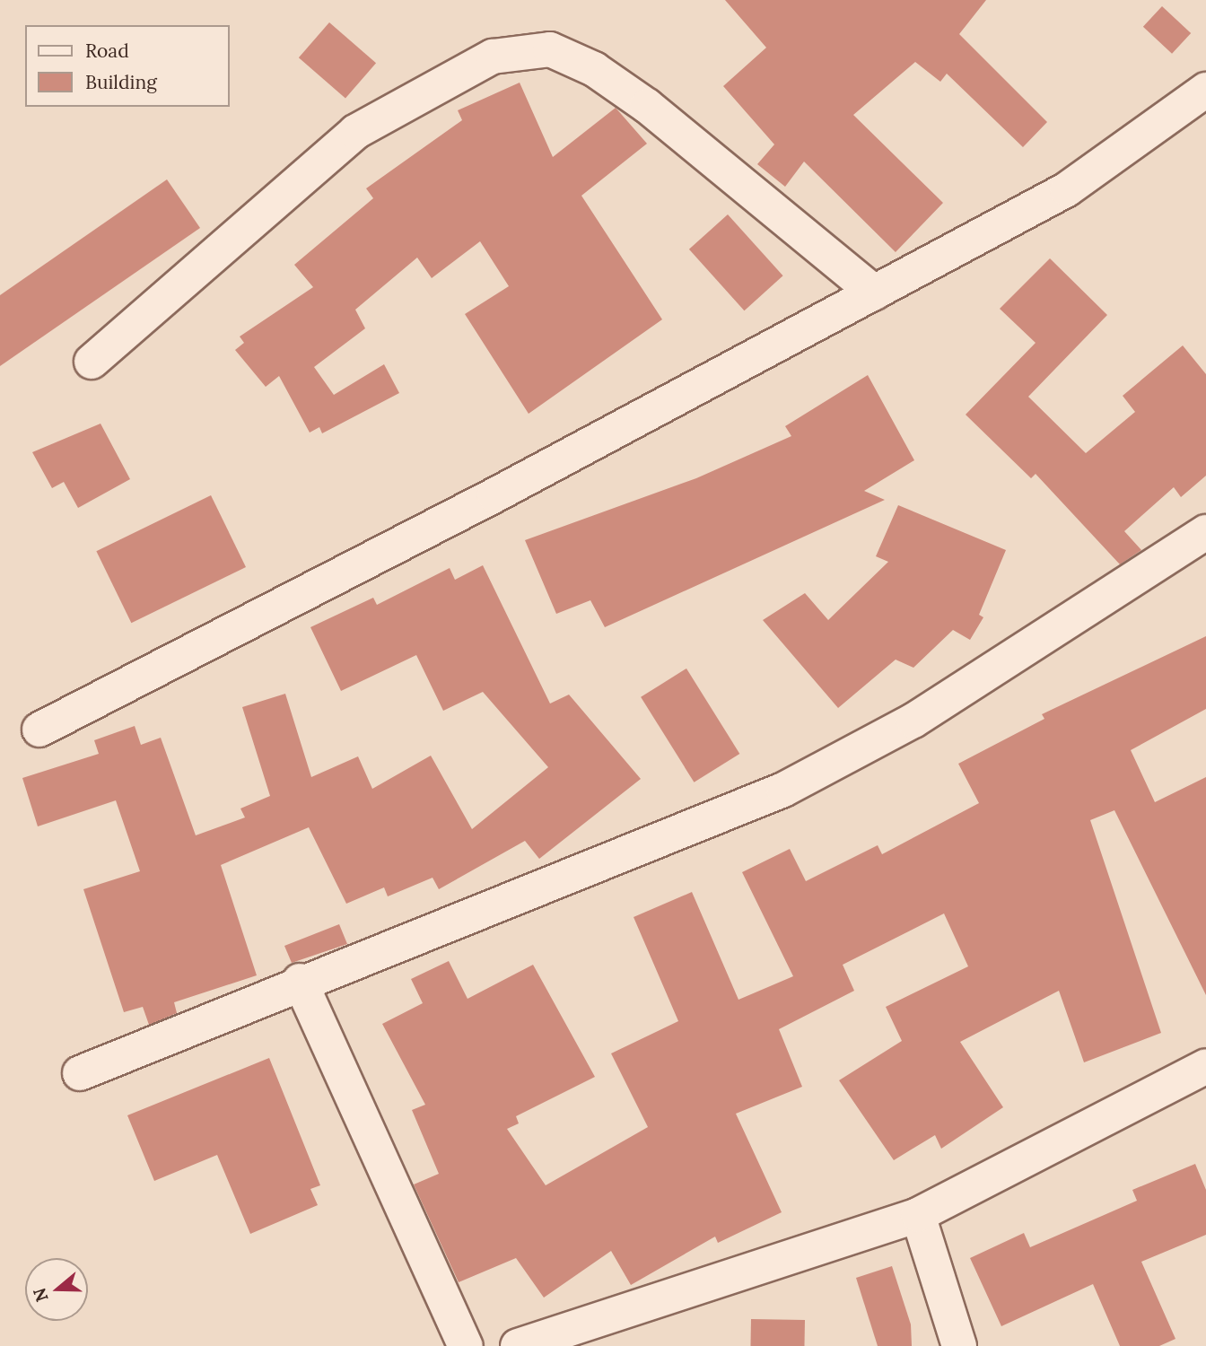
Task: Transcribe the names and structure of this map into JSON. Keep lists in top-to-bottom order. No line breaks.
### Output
{"legend":["Road","Building"],"north":"left"}
